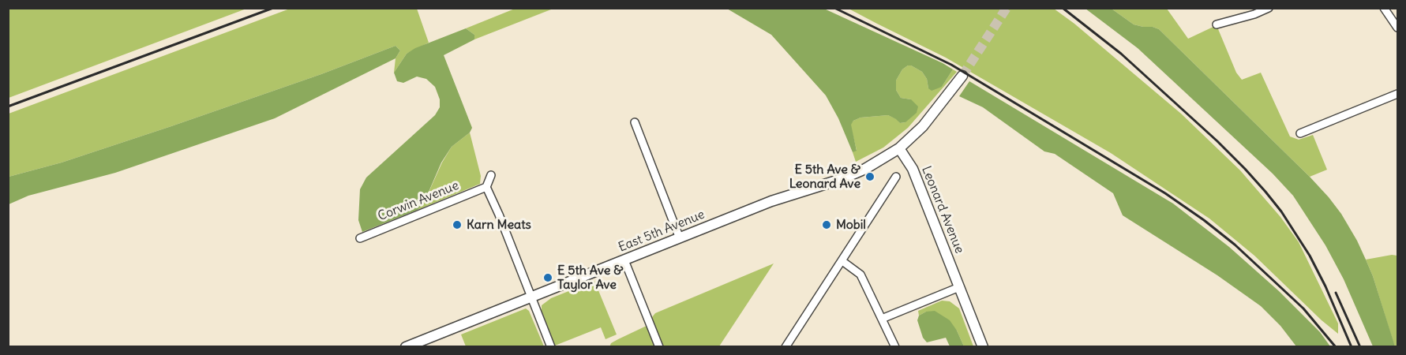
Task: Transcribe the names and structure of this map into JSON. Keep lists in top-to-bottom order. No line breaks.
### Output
{"streets":{"main road":["Leonard Avenue","East 5th Avenue"],"street":["Corwin Avenue"]},"crossings":[["Leonard Avenue","East 5th Avenue"]],"places":["E 5th Ave & Leonard Ave","Karn Meats","Mobil","E 5th Ave & Taylor Ave"]}
